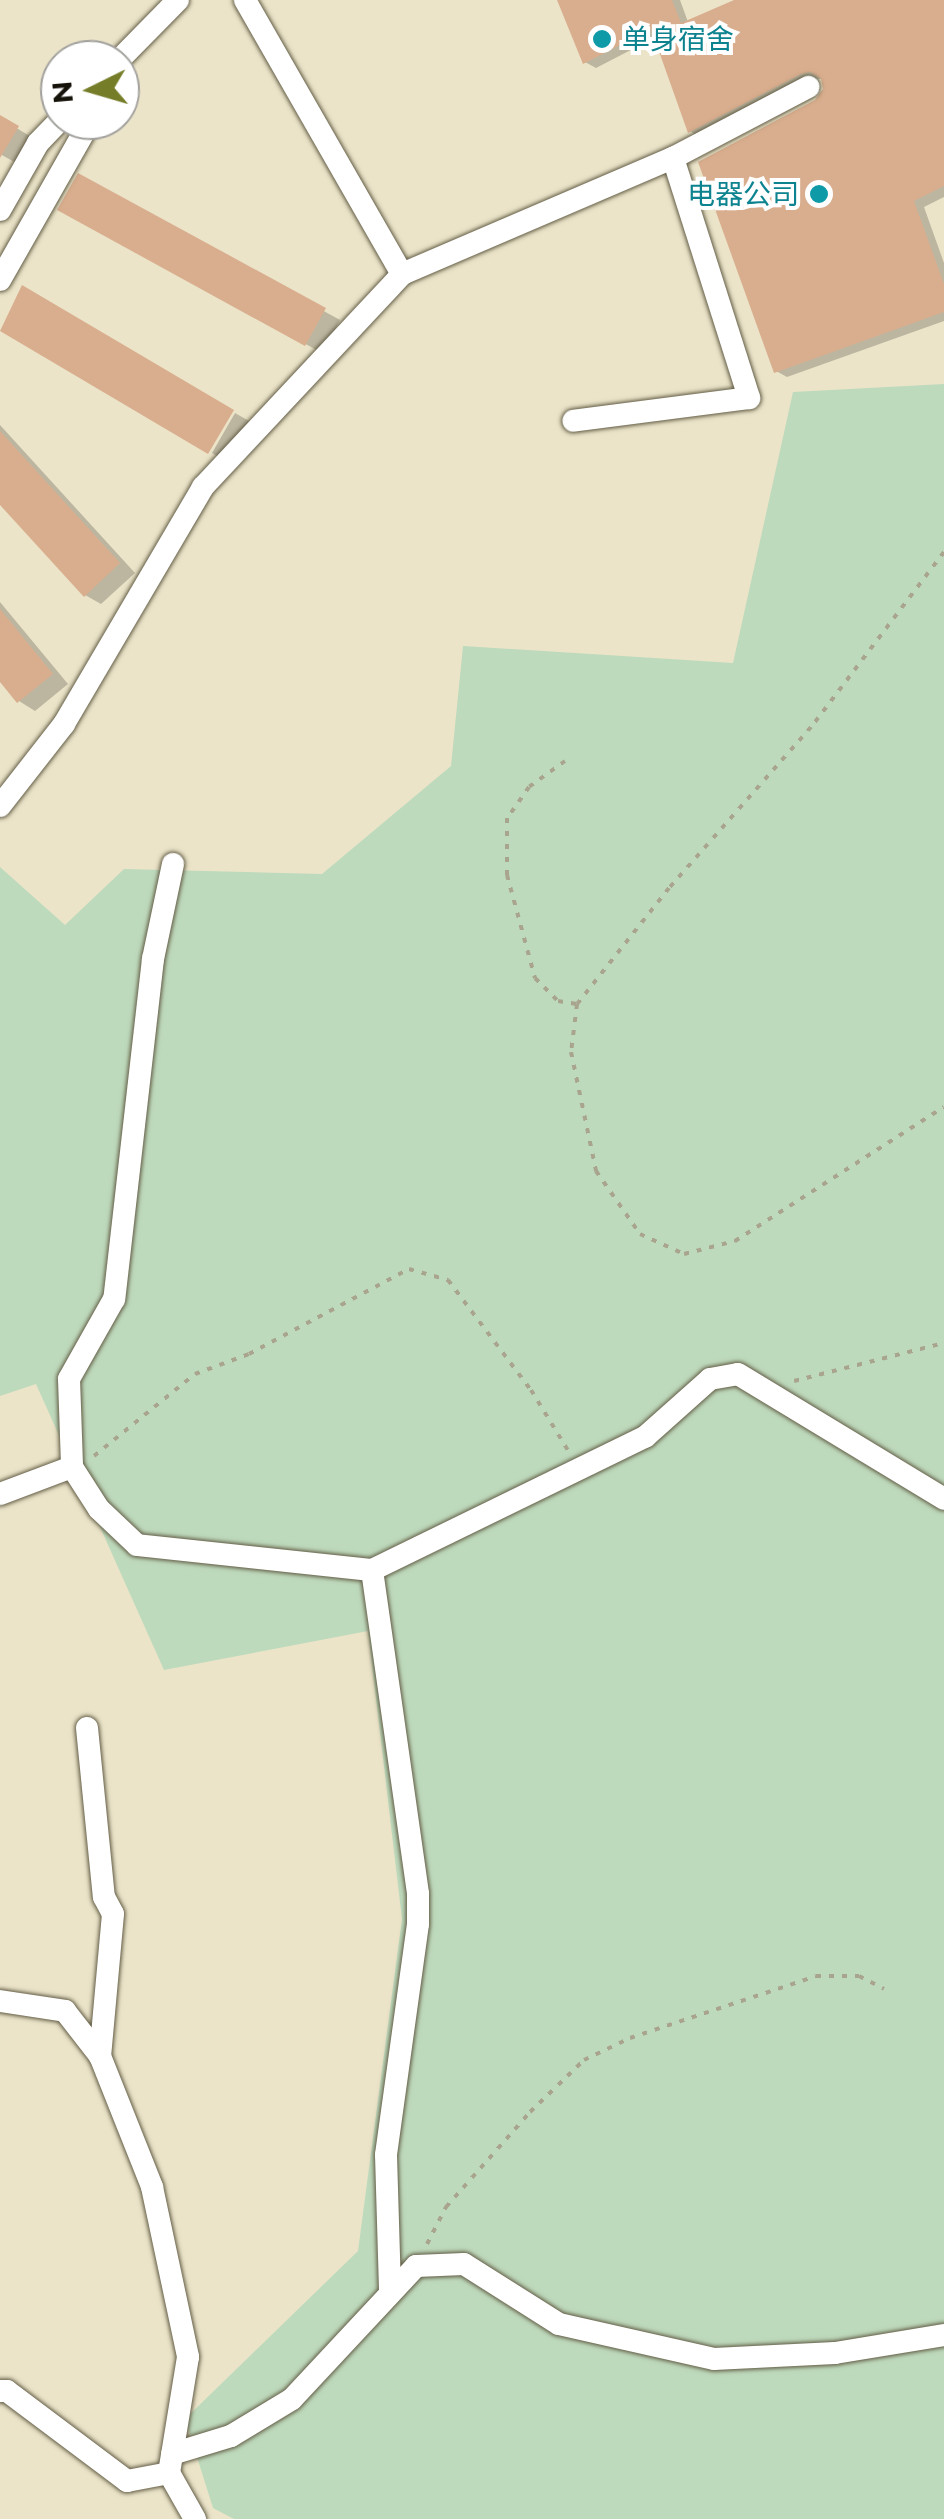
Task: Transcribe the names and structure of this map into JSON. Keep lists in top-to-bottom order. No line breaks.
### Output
{"places":["单身宿舍","电器公司"],"north":"left"}
